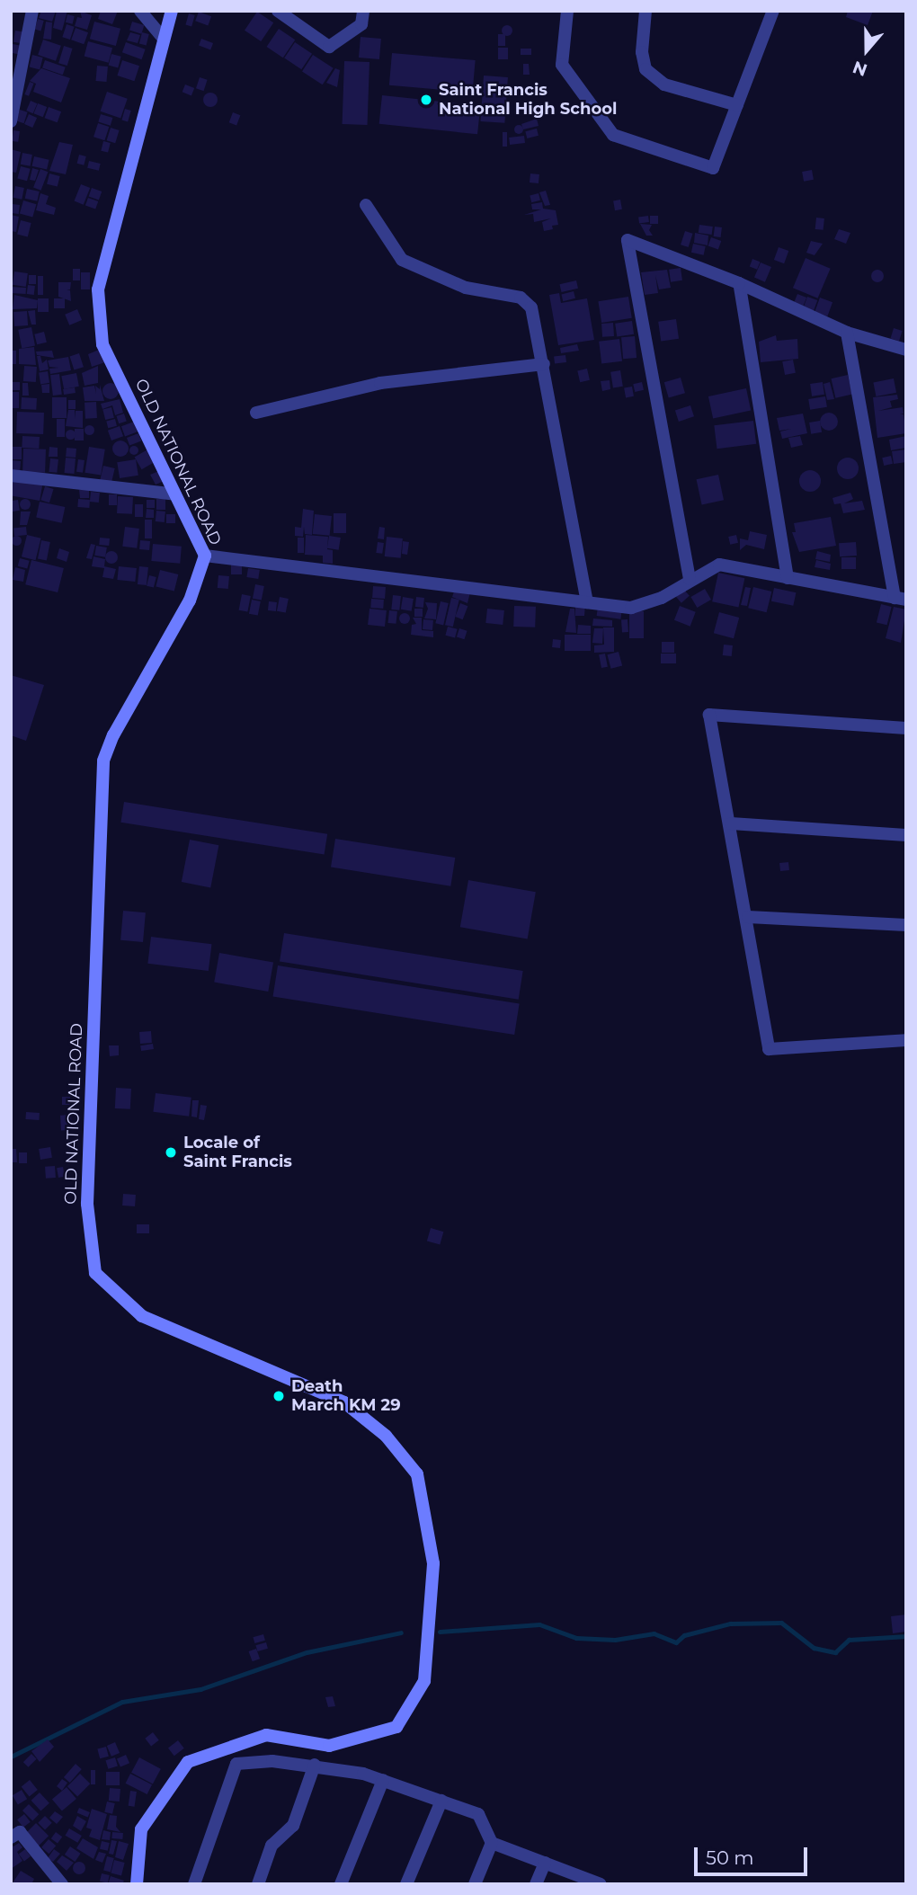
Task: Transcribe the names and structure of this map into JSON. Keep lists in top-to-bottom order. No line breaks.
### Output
{"streets":{"main road":["OLD NATIONAL ROAD"]},"places":["Saint Francis National High School","Locale of Saint Francis","Death March KM 29"],"scale_bar":"50 m","north":"bottom"}
